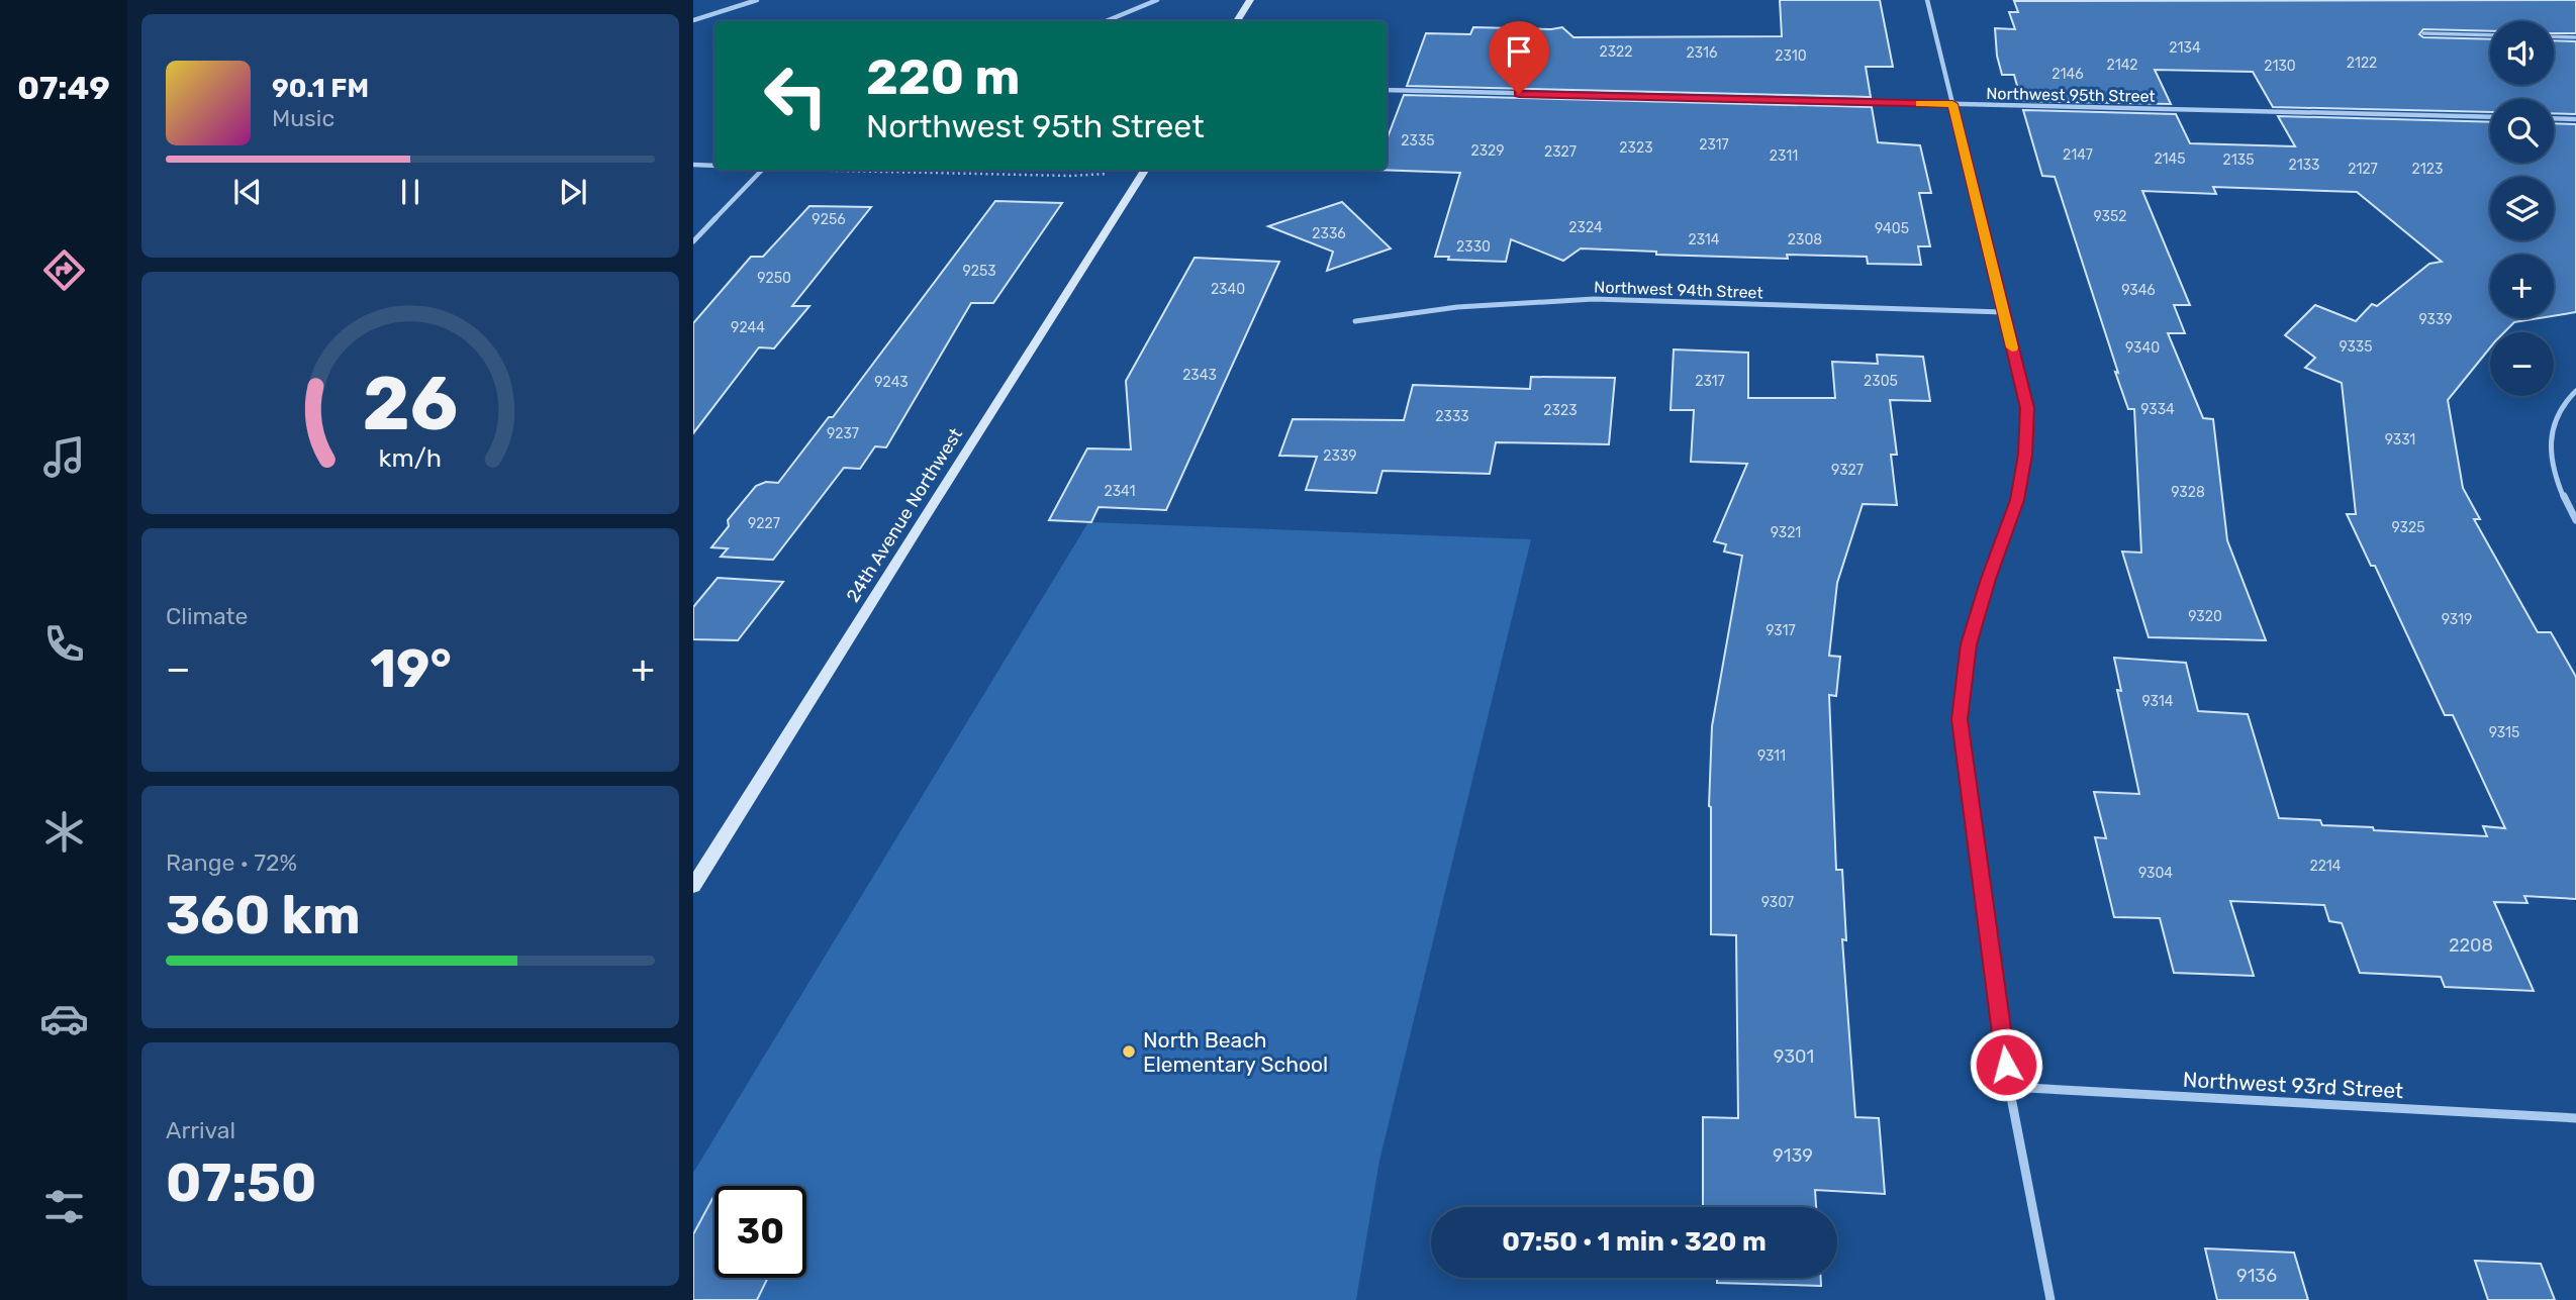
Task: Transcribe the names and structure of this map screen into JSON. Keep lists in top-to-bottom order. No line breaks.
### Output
{"streets":{"street":["Northwest 95th Street","Northwest 94th Street","24th Avenue Northwest","Northwest 93rd Street"]},"places":["North Beach Elementary School"],"house_numbers":["2134","2322","2316","2310","2122","2142","2130","2146","2335","2317","2323","2329","2327","2147","2311","2145","2135","2133","2127","2123","9352","9256","2324","9405","2336","2314","2308","2330","9253","9250","2340","9346","9339","9244","9335","9340","2343","2317","2305","9243","9334","2323","2333","9237","9331","2339","9327","2341","9328","9227","9325","9321","9320","9319","9317","9314","9315","9311","2214","9304","9307","2208","9301","9139","9136"],"page":{"tabs":"07:49","map_buttons":["+","−"],"turn":["220 m","Northwest 95th Street"],"song":["90.1 FM","Music"],"tile":["Climate",["Range · 72%","360 km"],["Arrival","07:50"]],"heat":["−","19°","+"],"limit":"30","trip":"07:50 · 1 min · 320 m","gauge":["26","km/h"]}}
